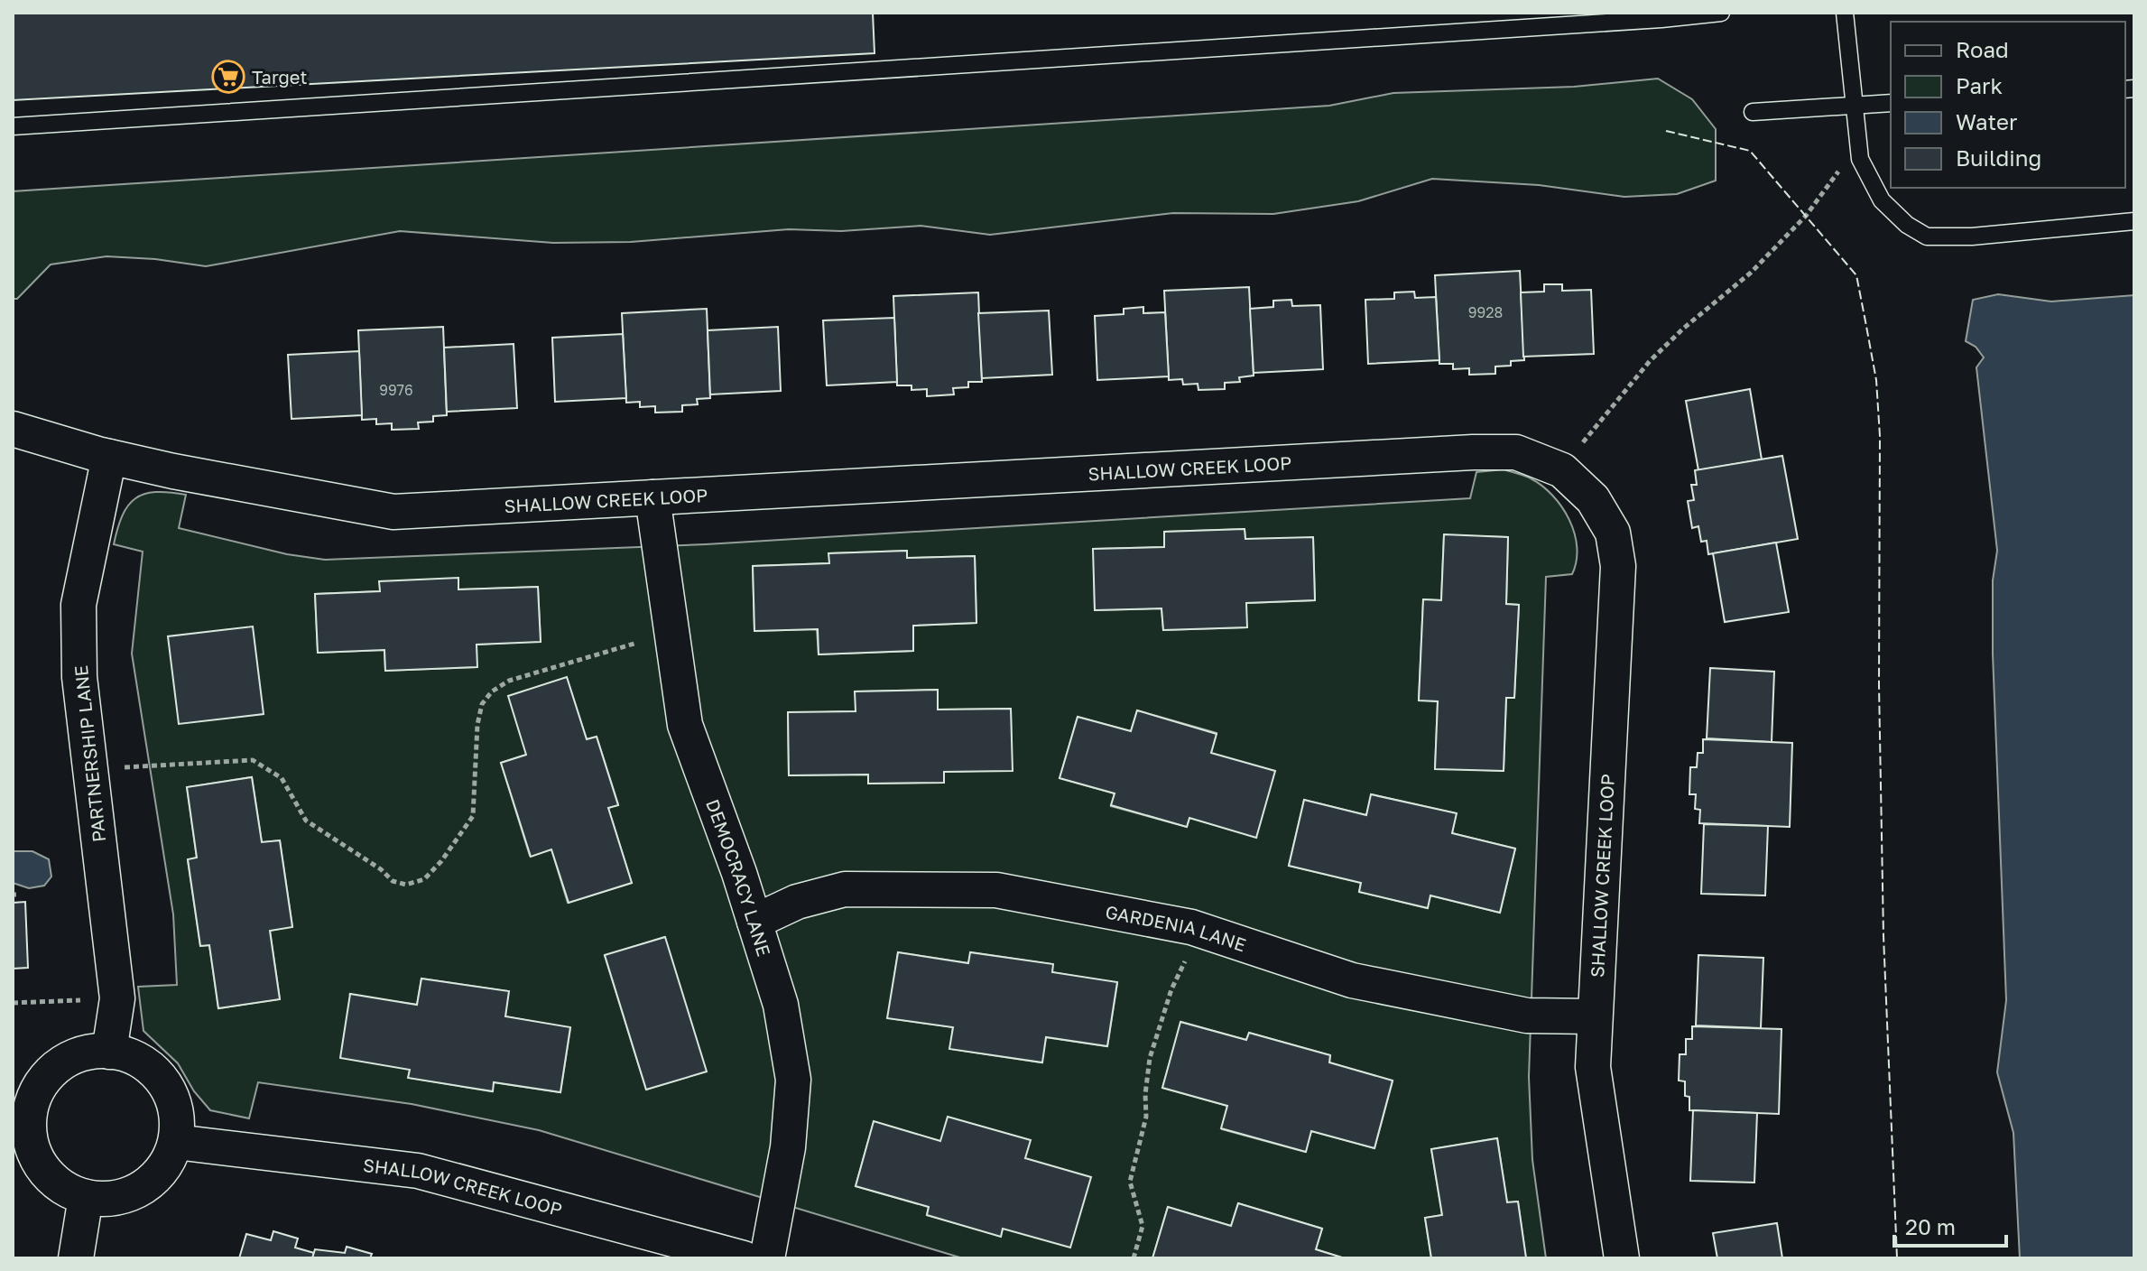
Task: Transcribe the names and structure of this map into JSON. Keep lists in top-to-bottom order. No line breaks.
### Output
{"streets":{"street":["SHALLOW CREEK LOOP","PARTNERSHIP LANE","DEMOCRACY LANE","GARDENIA LANE"]},"crossings":[["SHALLOW CREEK LOOP","PARTNERSHIP LANE"],["SHALLOW CREEK LOOP","DEMOCRACY LANE"],["SHALLOW CREEK LOOP","GARDENIA LANE"],["DEMOCRACY LANE","GARDENIA LANE"]],"places":{"supermarket":["Target"]},"house_numbers":["9928","9976"],"legend":["Road","Park","Water","Building"],"scale_bar":"20 m"}
